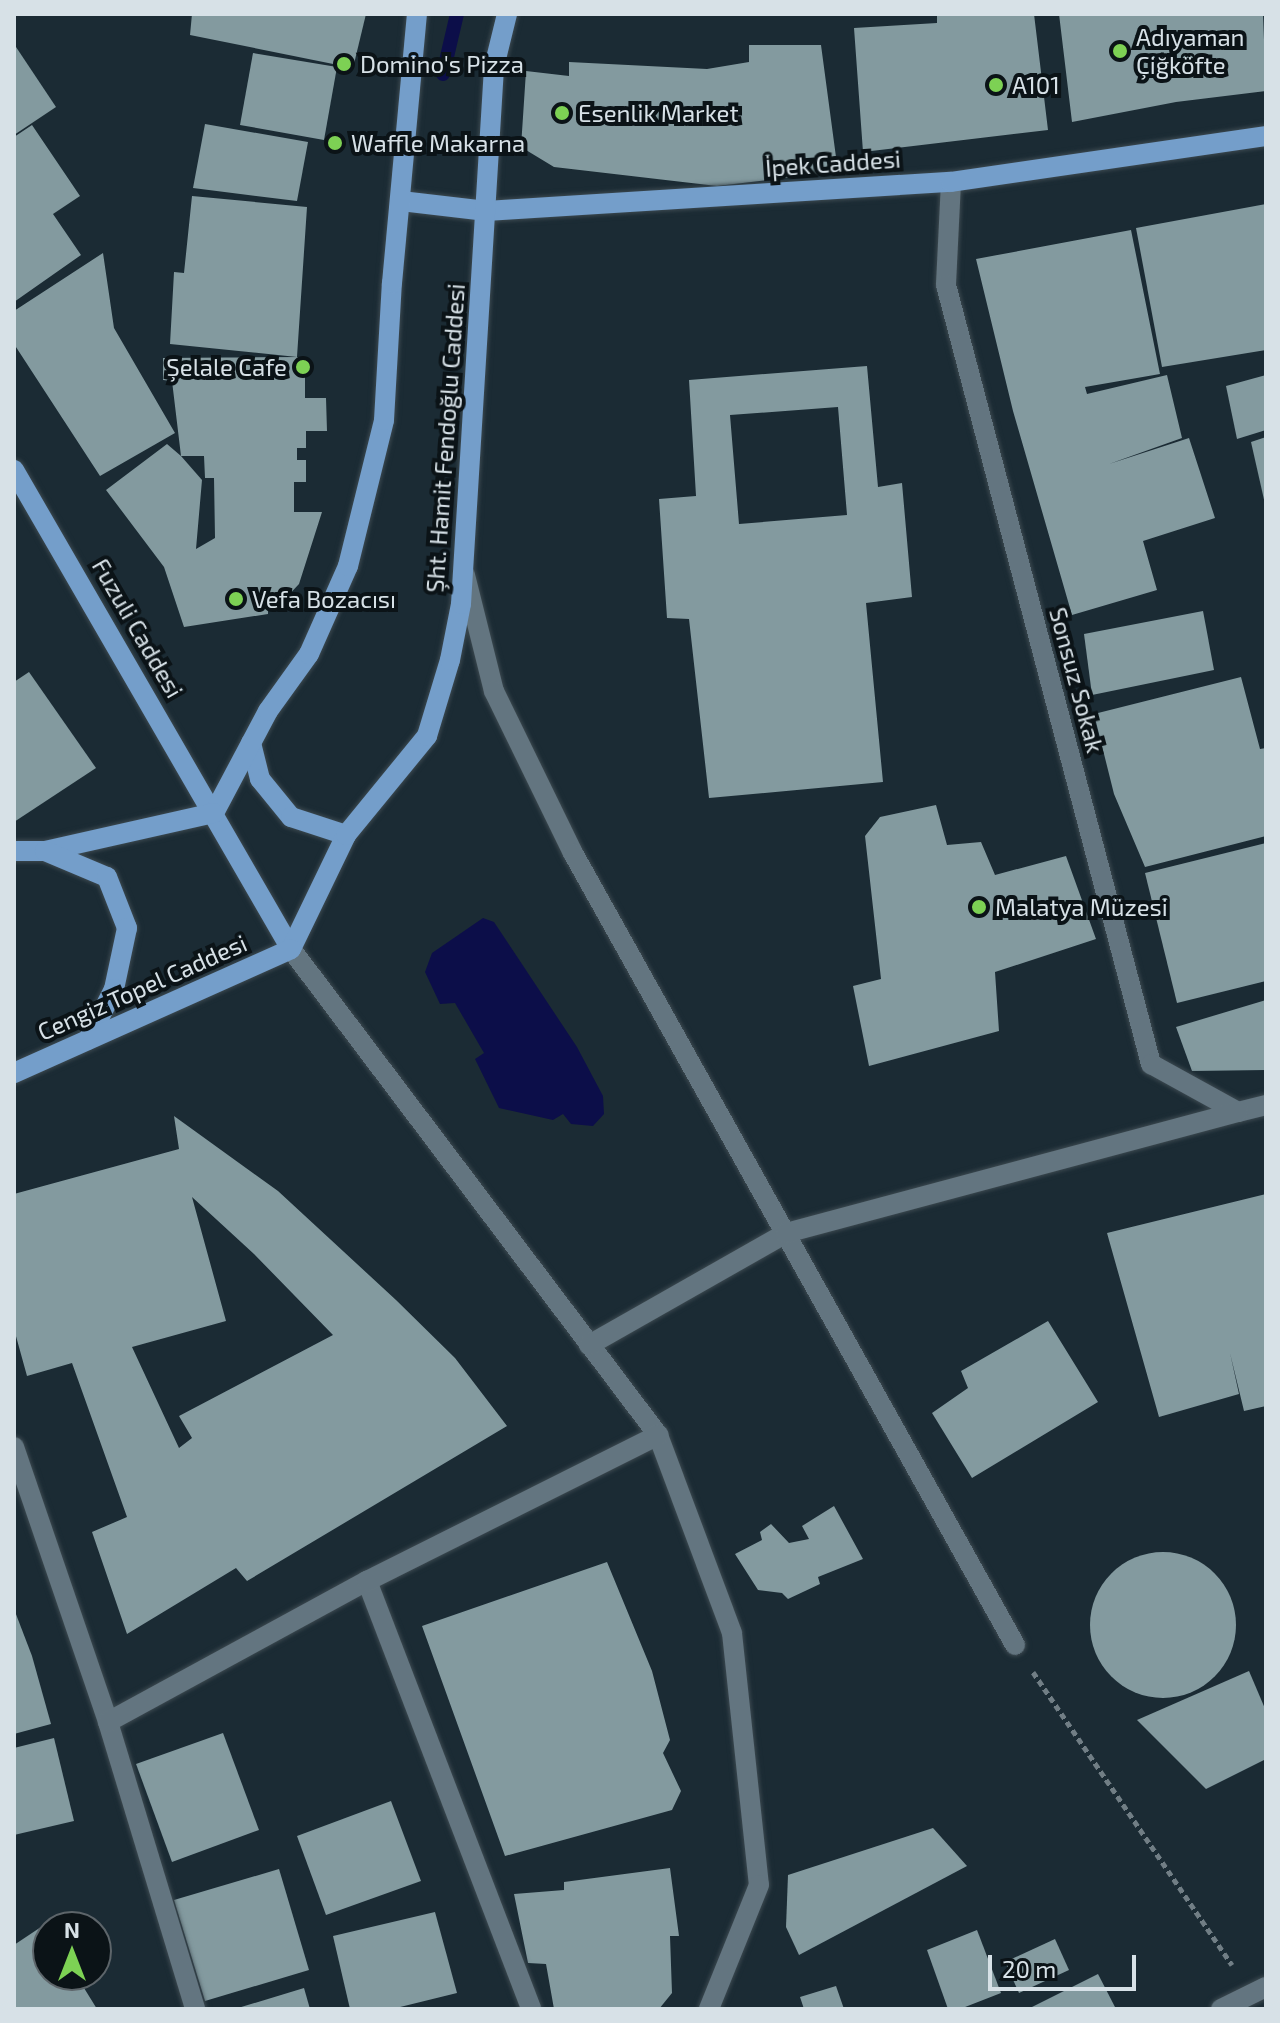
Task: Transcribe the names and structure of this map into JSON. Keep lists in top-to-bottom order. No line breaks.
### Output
{"streets":{"main road":["İpek Caddesi","Şht. Hamit Fendoğlu Caddesi","Fuzuli Caddesi","Cengiz Topel Caddesi"],"street":["Sonsuz Sokak"]},"crossings":[["İpek Caddesi","Şht. Hamit Fendoğlu Caddesi"],["İpek Caddesi","Sonsuz Sokak"],["Şht. Hamit Fendoğlu Caddesi","Fuzuli Caddesi"],["Şht. Hamit Fendoğlu Caddesi","Cengiz Topel Caddesi"],["Fuzuli Caddesi","Cengiz Topel Caddesi"]],"places":["Adıyaman Çiğköfte","Domino's Pizza","A101","Esenlik Market","Waffle Makarna","Şelale Cafe","Vefa Bozacısı","Malatya Müzesi"],"scale_bar":"20 m","north":"top"}
